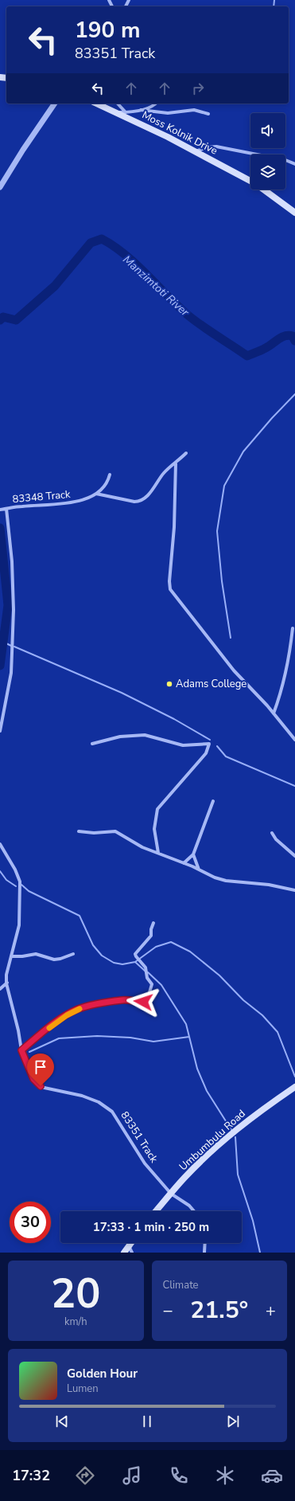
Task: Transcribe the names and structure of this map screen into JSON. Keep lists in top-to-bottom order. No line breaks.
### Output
{"streets":{"main road":["Moss Kolnik Drive","Umbumbulu Road"],"street":["83348 Track","83351 Track"]},"crossings":[["83351 Track","Umbumbulu Road"]],"water":["Manzimtoti River"],"places":["Adams College"],"page":{"turn":["190 m","83351 Track"],"limit":"30","trip":"17:33 · 1 min · 250 m","tile":[["20","km/h"],"Climate"],"heat":["−","21.5°","+"],"song":["Golden Hour","Lumen"],"tabs":"17:32"}}
